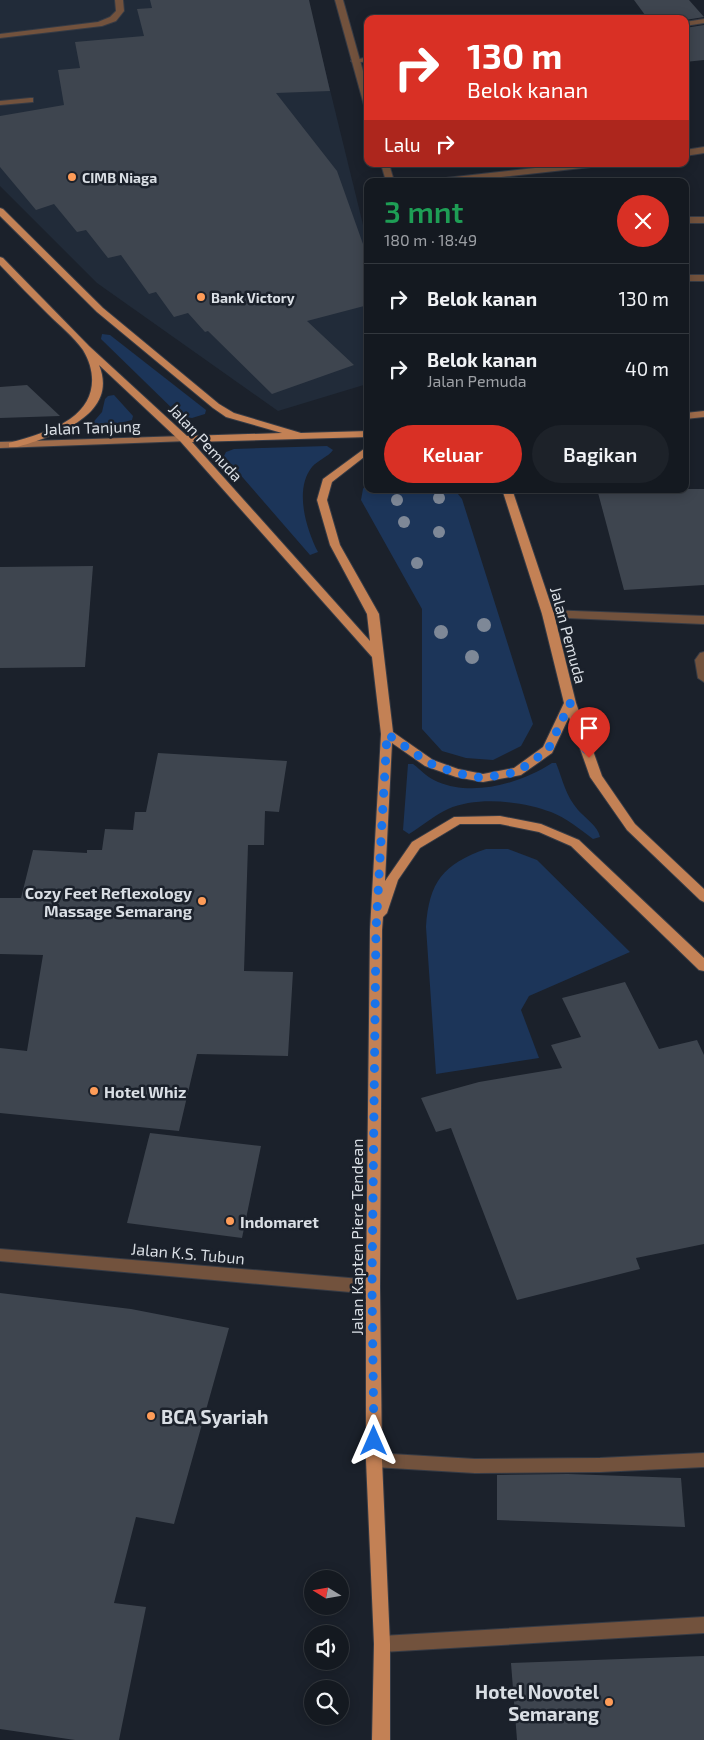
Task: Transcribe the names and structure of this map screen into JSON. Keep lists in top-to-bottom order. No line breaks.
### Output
{"streets":{"main road":["Jalan Tanjung","Jalan Pemuda","Jalan Kapten Piere Tendean"],"street":["Jalan K.S. Tubun"]},"crossings":[["Jalan Tanjung","Jalan Pemuda"],["Jalan Kapten Piere Tendean","Jalan K.S. Tubun"]],"places":["CIMB Niaga","Bank Victory","Cozy Feet Reflexology Massage Semarang","Hotel Whiz","Indomaret","BCA Syariah","Hotel Novotel Semarang"],"north":"left","page":{"turn":["130 m","Belok kanan"],"then":"Lalu","heading":["3 mnt","180 m · 18:49"],"list":[{"name":"Belok kanan","value":"130 m"},{"name":"Belok kanan","note":"Jalan Pemuda","value":"40 m"}],"buttons":["Keluar","Bagikan"]}}
